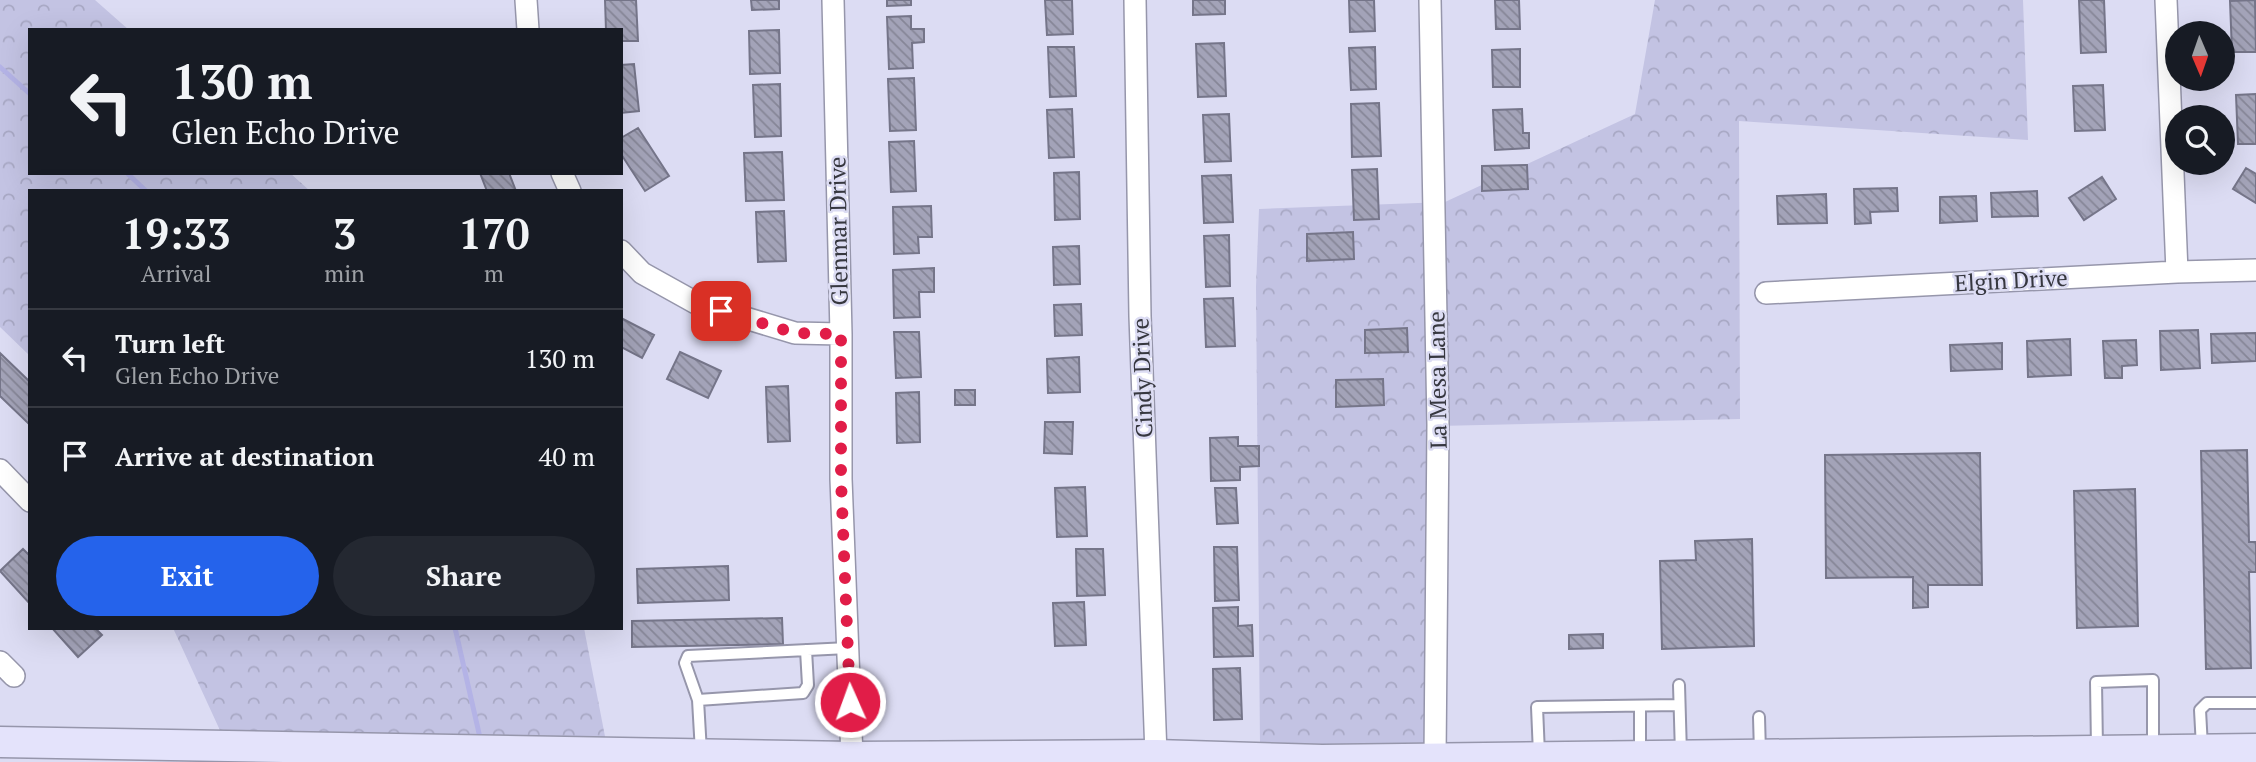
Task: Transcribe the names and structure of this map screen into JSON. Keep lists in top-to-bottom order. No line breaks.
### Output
{"streets":{"street":["Glenmar Drive","Elgin Drive","Cindy Drive","La Mesa Lane"]},"north":"bottom","page":{"turn":["130 m","Glen Echo Drive"],"eta":["19:33","Arrival","3","min","170","m"],"list":[{"name":"Turn left","note":"Glen Echo Drive","value":"130 m"},{"name":"Arrive at destination","value":"40 m"}],"buttons":["Exit","Share"]}}
